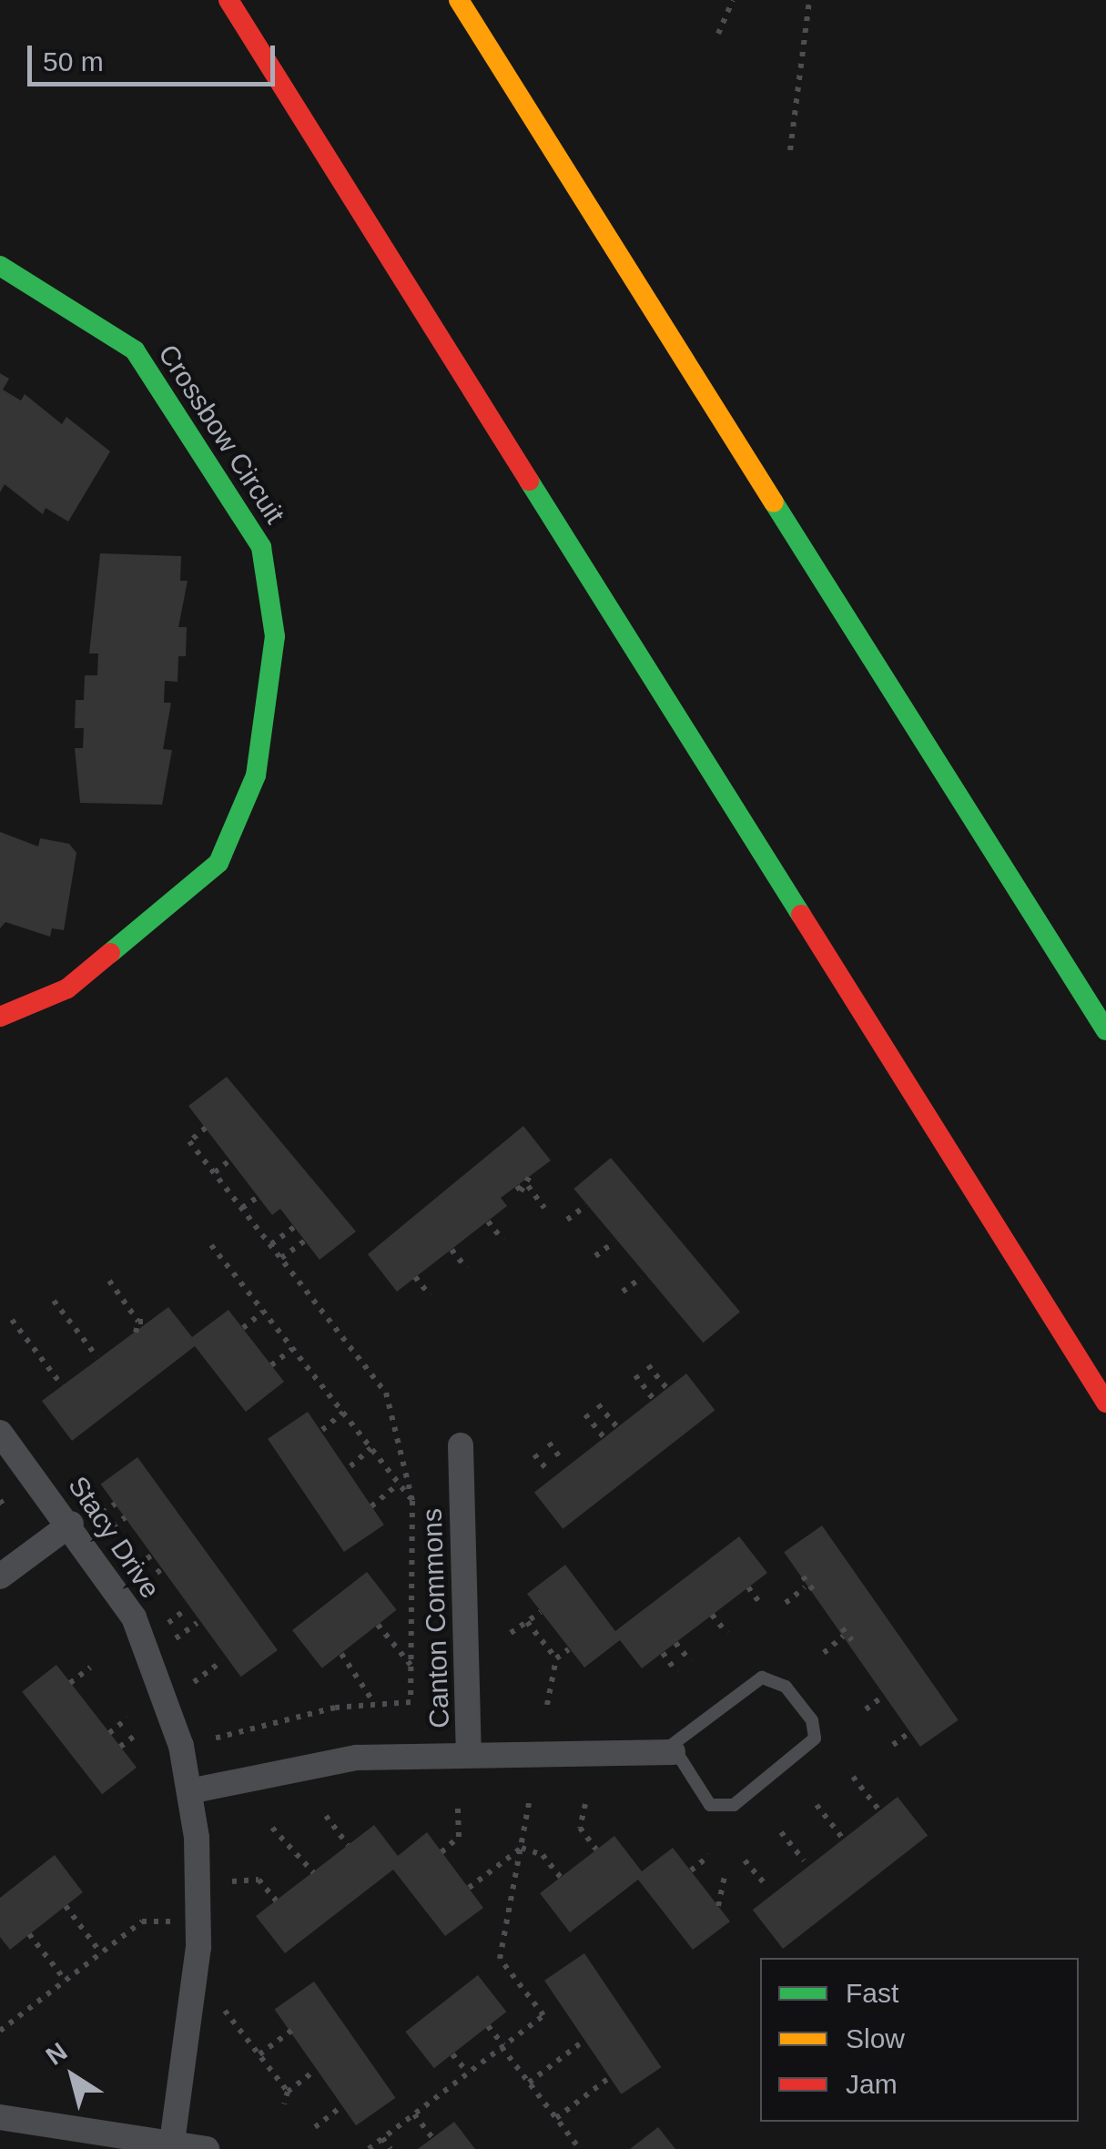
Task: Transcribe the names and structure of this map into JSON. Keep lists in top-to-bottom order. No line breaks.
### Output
{"streets":{"main road":["Crossbow Circuit"],"street":["Stacy Drive","Canton Commons"]},"legend":["Fast","Slow","Jam"],"scale_bar":"50 m","north":"top left"}
